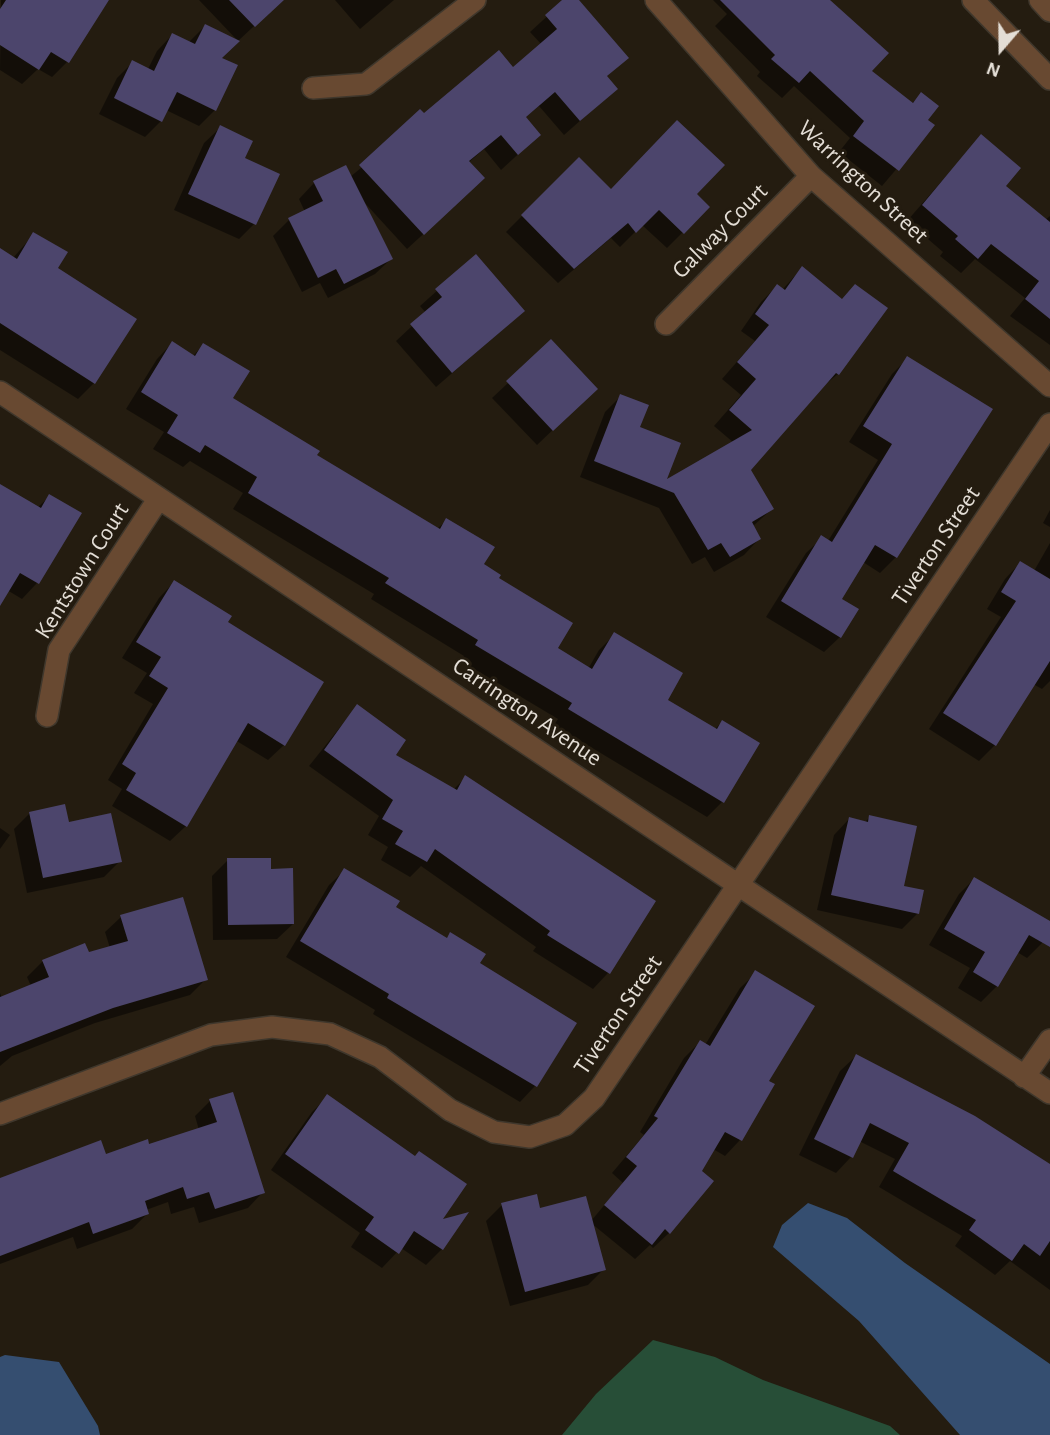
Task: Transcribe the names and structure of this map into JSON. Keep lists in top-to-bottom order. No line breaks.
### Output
{"streets":{"street":["Warrington Street","Galway Court","Tiverton Street","Kentstown Court","Carrington Avenue"]},"crossings":[["Warrington Street","Galway Court"],["Tiverton Street","Carrington Avenue"],["Kentstown Court","Carrington Avenue"]],"north":"bottom"}
